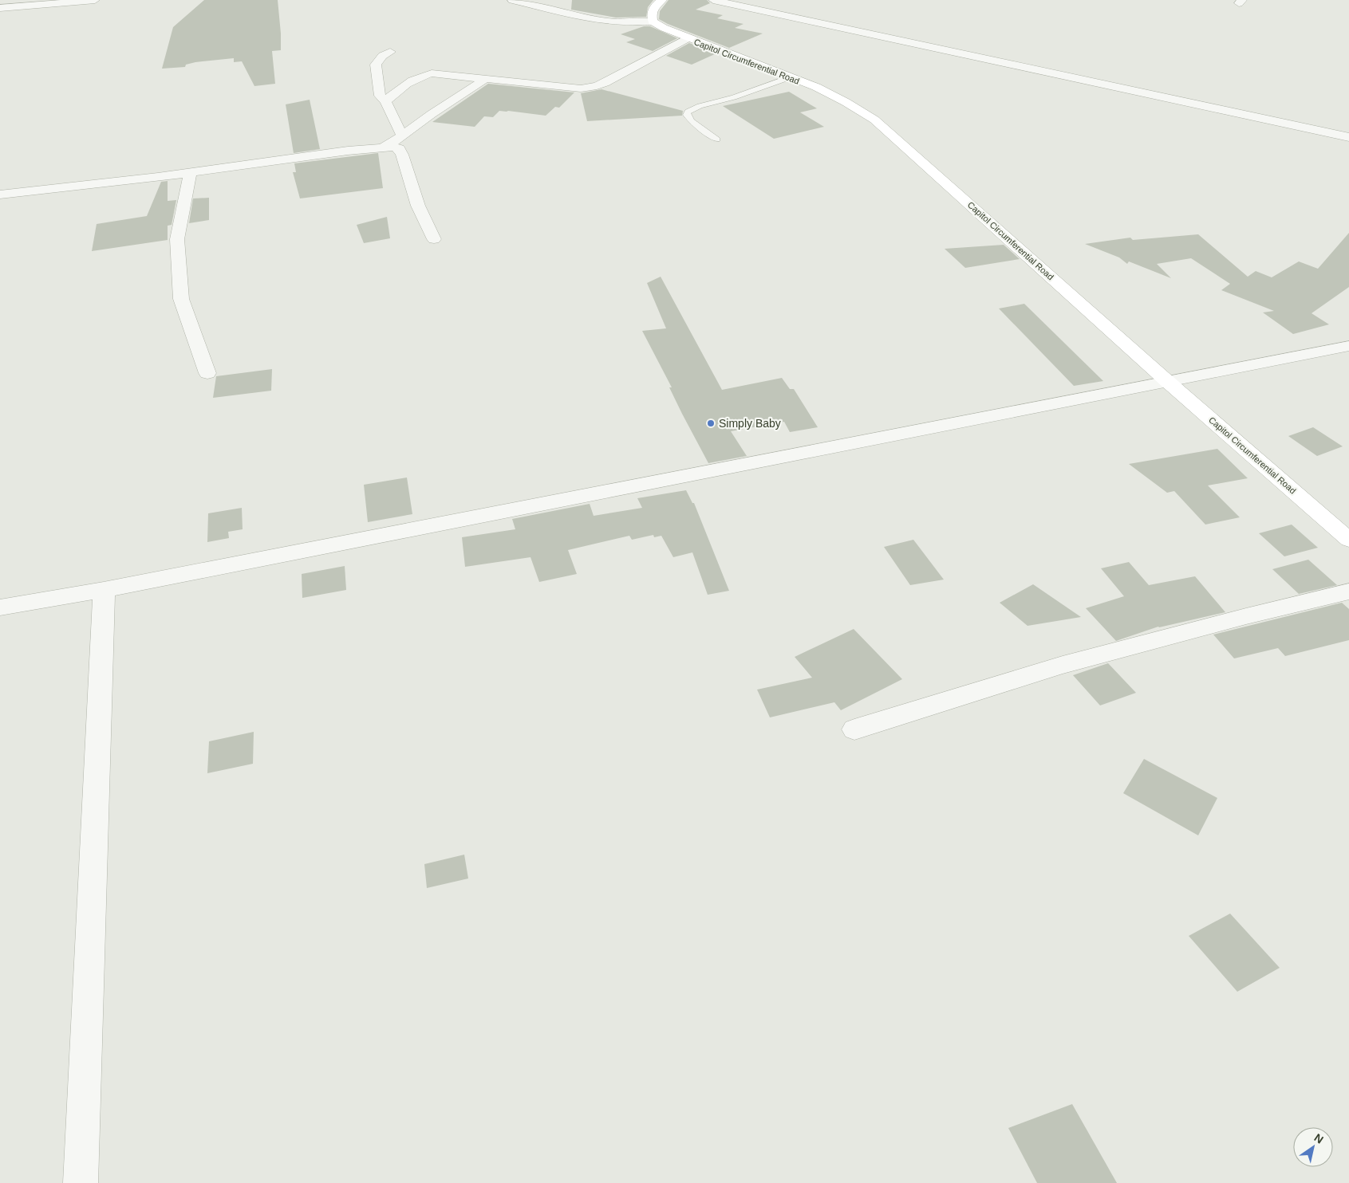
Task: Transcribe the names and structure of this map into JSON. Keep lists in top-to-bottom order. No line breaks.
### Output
{"streets":{"main road":["Capitol Circumferential Road"]},"places":["Simply Baby"],"north":"top right"}
